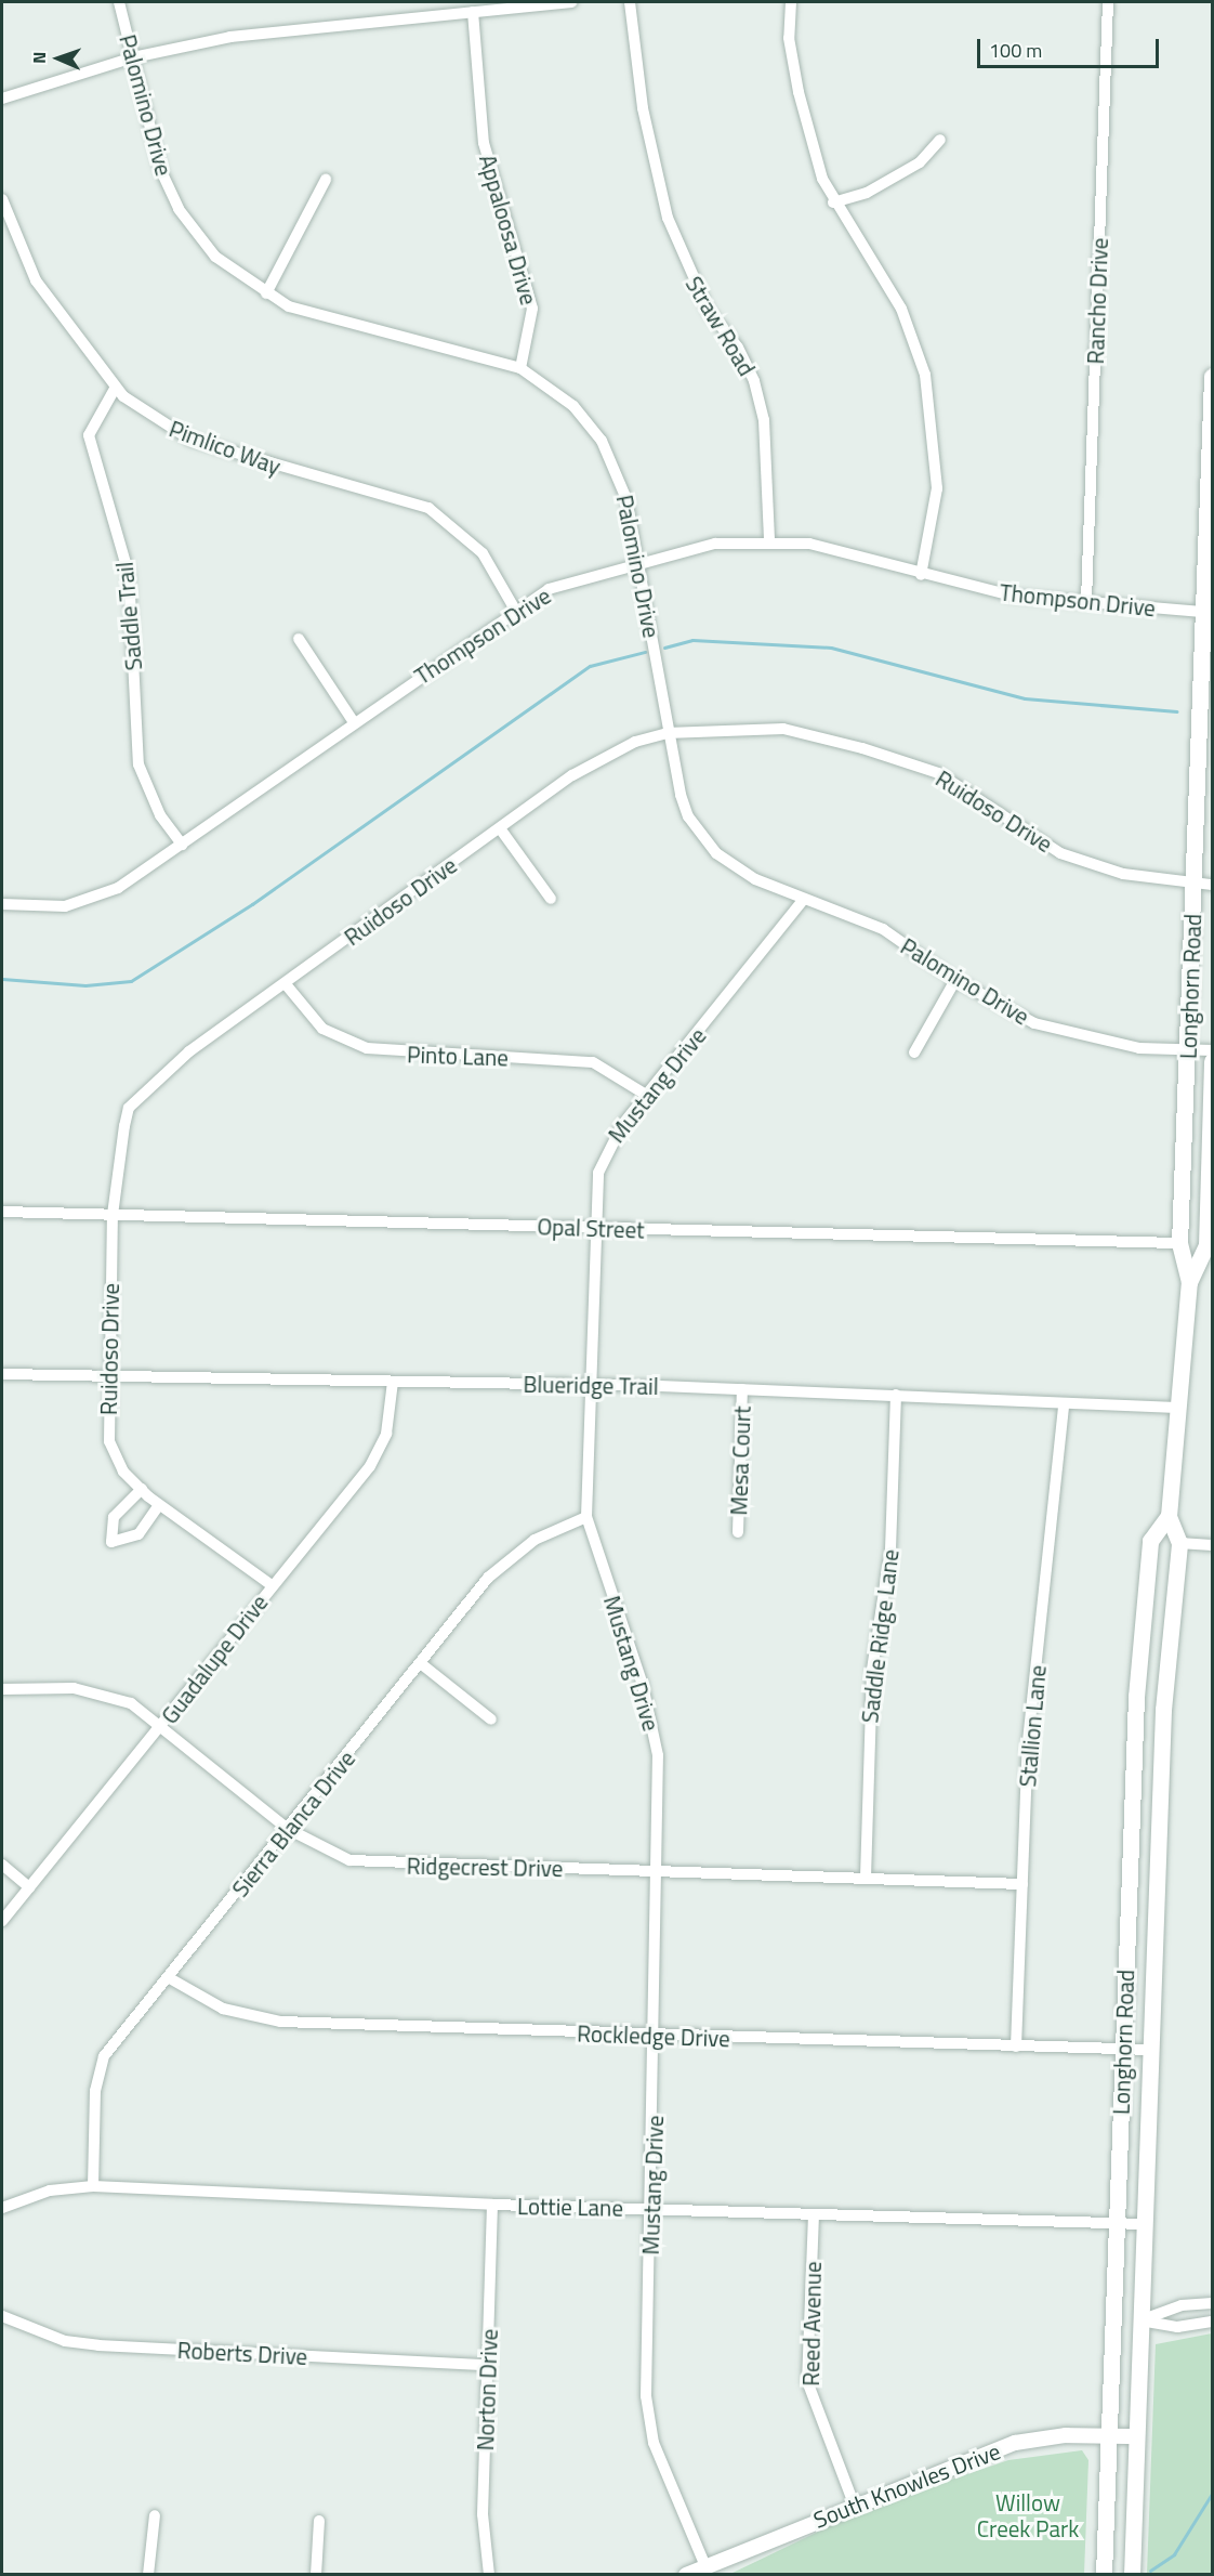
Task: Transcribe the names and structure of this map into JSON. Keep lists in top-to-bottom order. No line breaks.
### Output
{"streets":{"main road":["Longhorn Road"],"street":["Palomino Drive","Appaloosa Drive","Rancho Drive","Straw Road","Pimlico Way","Thompson Drive","Saddle Trail","Ruidoso Drive","Pinto Lane","Mustang Drive","Opal Street","Blueridge Trail","Mesa Court","Saddle Ridge Lane","Guadalupe Drive","Stallion Lane","Sierra Blanca Drive","Ridgecrest Drive","Rockledge Drive","Lottie Lane","Reed Avenue","Roberts Drive","Norton Drive","South Knowles Drive"]},"crossings":[["Palomino Drive","Appaloosa Drive"],["Palomino Drive","Thompson Drive"],["Palomino Drive","Ruidoso Drive"],["Palomino Drive","Longhorn Road"],["Palomino Drive","Mustang Drive"],["Rancho Drive","Thompson Drive"],["Straw Road","Thompson Drive"],["Pimlico Way","Thompson Drive"],["Pimlico Way","Saddle Trail"],["Thompson Drive","Saddle Trail"],["Thompson Drive","Longhorn Road"],["Ruidoso Drive","Longhorn Road"],["Ruidoso Drive","Pinto Lane"],["Ruidoso Drive","Opal Street"],["Ruidoso Drive","Blueridge Trail"],["Ruidoso Drive","Guadalupe Drive"],["Longhorn Road","Opal Street"],["Longhorn Road","Blueridge Trail"],["Longhorn Road","Rockledge Drive"],["Longhorn Road","Lottie Lane"],["Longhorn Road","South Knowles Drive"],["Pinto Lane","Mustang Drive"],["Mustang Drive","Opal Street"],["Mustang Drive","Blueridge Trail"],["Mustang Drive","Sierra Blanca Drive"],["Mustang Drive","Ridgecrest Drive"],["Mustang Drive","Rockledge Drive"],["Mustang Drive","Lottie Lane"],["Mustang Drive","South Knowles Drive"],["Blueridge Trail","Mesa Court"],["Blueridge Trail","Saddle Ridge Lane"],["Blueridge Trail","Guadalupe Drive"],["Blueridge Trail","Stallion Lane"],["Saddle Ridge Lane","Ridgecrest Drive"],["Guadalupe Drive","Ridgecrest Drive"],["Stallion Lane","Ridgecrest Drive"],["Stallion Lane","Rockledge Drive"],["Sierra Blanca Drive","Ridgecrest Drive"],["Sierra Blanca Drive","Rockledge Drive"],["Sierra Blanca Drive","Lottie Lane"],["Lottie Lane","Reed Avenue"],["Lottie Lane","Norton Drive"],["Reed Avenue","South Knowles Drive"],["Roberts Drive","Norton Drive"]],"parks":["Willow Creek Park"],"scale_bar":"100 m","north":"left"}
